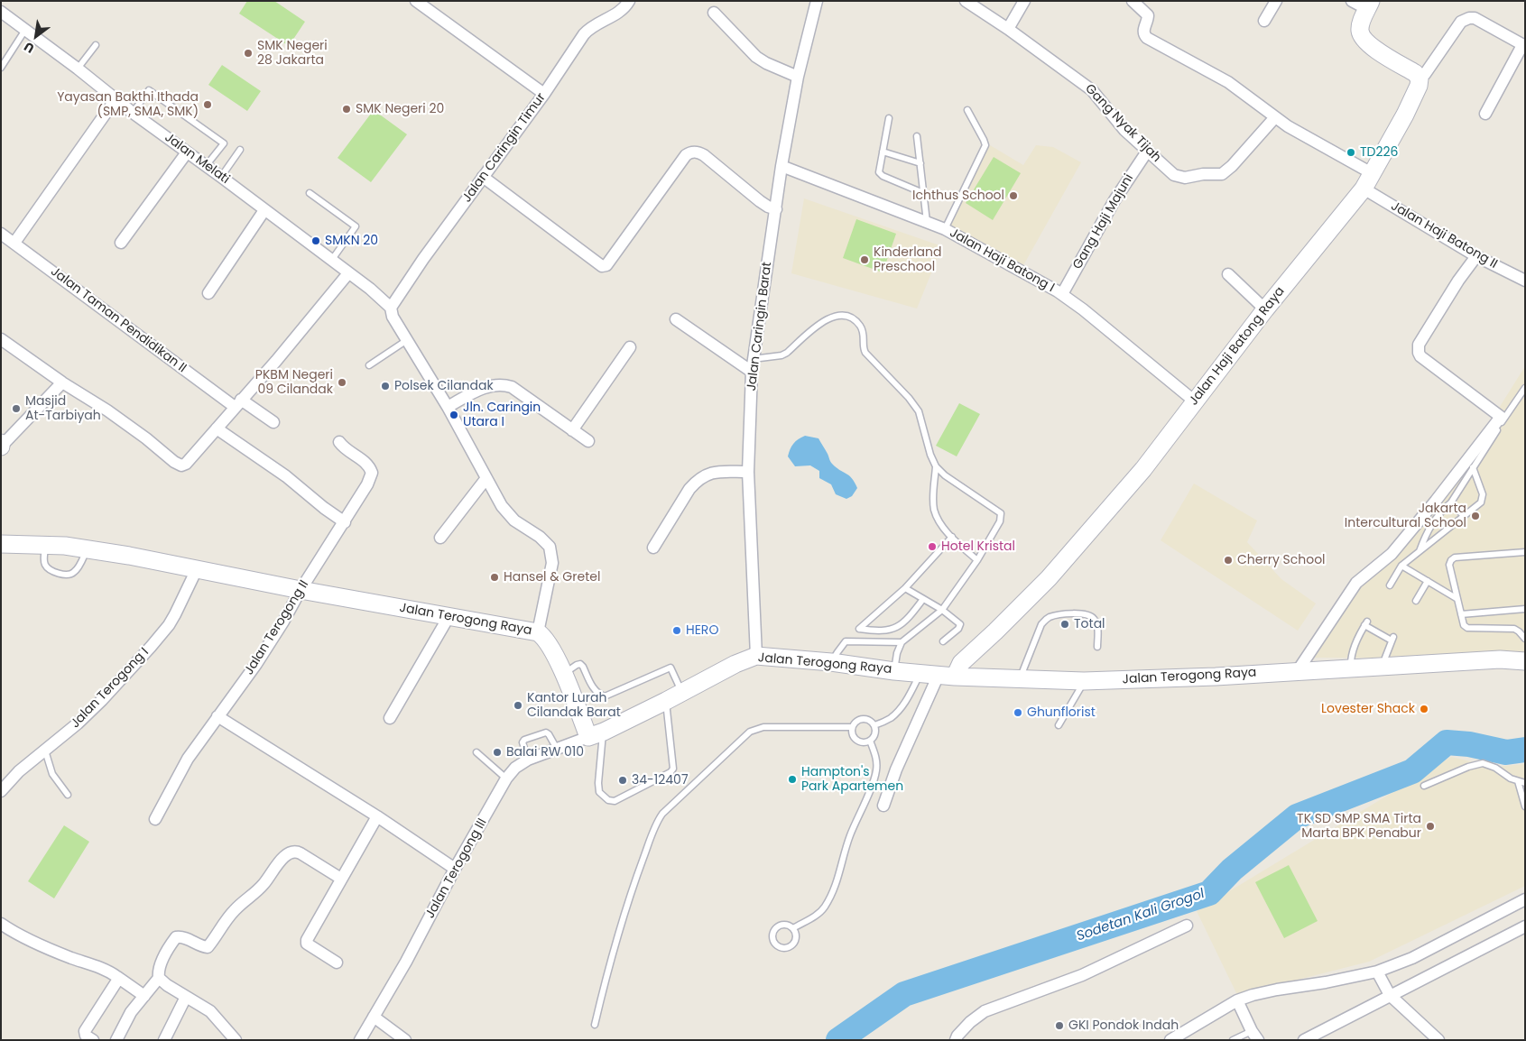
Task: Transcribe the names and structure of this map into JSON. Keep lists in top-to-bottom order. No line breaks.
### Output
{"streets":{"street":["Gang Nyak Tijah","Jalan Caringin Timur","Jalan Melati","Gang Haji Majuni","Jalan Haji Batong II","Jalan Haji Batong I","Jalan Taman Pendidikan II","Jalan Caringin Barat","Jalan Haji Batong Raya","Jalan Terogong Raya","Jalan Terogong II","Jalan Terogong I","Jalan Terogong III"]},"crossings":[["Gang Nyak Tijah","Gang Haji Majuni"],["Jalan Caringin Timur","Jalan Melati"],["Gang Haji Majuni","Jalan Haji Batong I"],["Jalan Haji Batong II","Jalan Haji Batong Raya"],["Jalan Haji Batong I","Jalan Caringin Barat"],["Jalan Haji Batong I","Jalan Haji Batong Raya"],["Jalan Caringin Barat","Jalan Terogong Raya"],["Jalan Haji Batong Raya","Jalan Terogong Raya"],["Jalan Terogong Raya","Jalan Terogong II"],["Jalan Terogong Raya","Jalan Terogong I"],["Jalan Terogong Raya","Jalan Terogong III"]],"water":["Sodetan Kali Grogol"],"places":["SMK Negeri 28 Jakarta","Yayasan Bakthi Ithada (SMP, SMA, SMK)","SMK Negeri 20","TD226","Ichthus School","SMKN 20","Kinderland Preschool","PKBM Negeri 09 Cilandak","Polsek Cilandak","Masjid At-Tarbiyah","Jln. Caringin Utara I","Jakarta Intercultural School","Hotel Kristal","Cherry School","Hansel & Gretel","Total","HERO","Kantor Lurah Cilandak Barat","Lovester Shack","Ghunflorist","Balai RW 010","Hampton's Park Apartemen","34-12407","TK SD SMP SMA Tirta Marta BPK Penabur","GKI Pondok Indah"],"north":"bottom left"}
